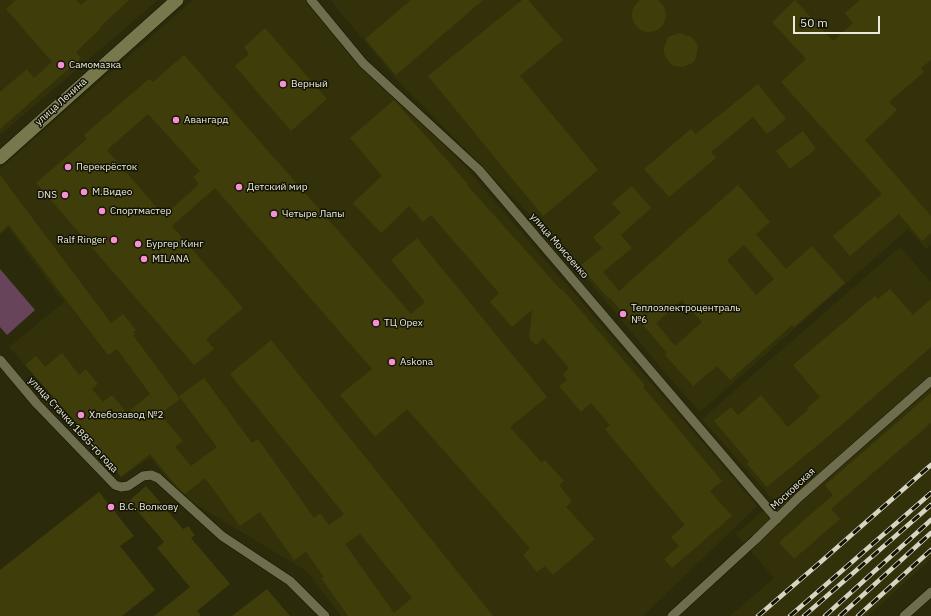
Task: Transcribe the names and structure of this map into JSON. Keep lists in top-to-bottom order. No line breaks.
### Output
{"streets":{"main road":["улица Ленина"],"street":["улица Моисеенко","улица Стачки 1885-го года","Московская"]},"crossings":[["улица Моисеенко","Московская"]],"places":["Самомазка","Верный","Авангард","Перекрёсток","Детский мир","М.Видео","DNS","Спортмастер","Четыре Лапы","Ralf Ringer","Бургер Кинг","MILANA","Теплоэлектроцентраль №6","ТЦ Орех","Askona","Хлебозавод №2","В.С. Волкову"],"scale_bar":"50 m"}
